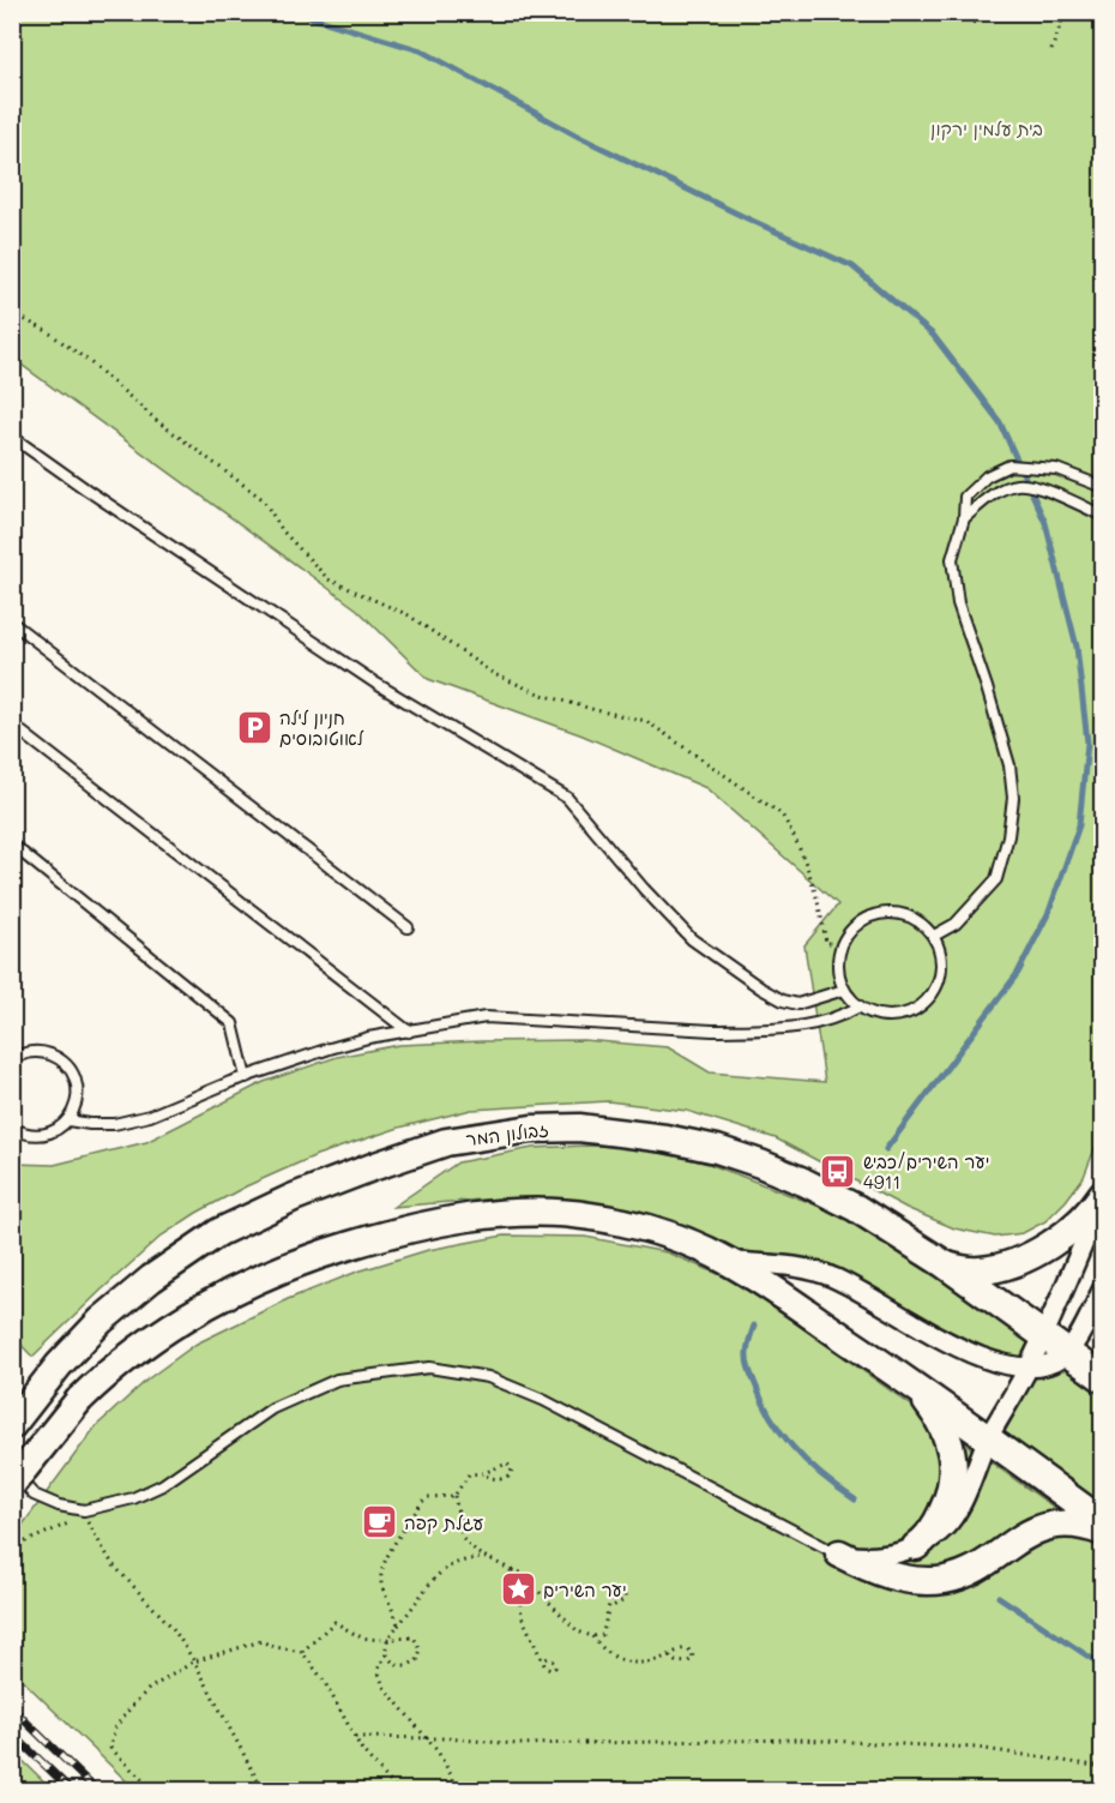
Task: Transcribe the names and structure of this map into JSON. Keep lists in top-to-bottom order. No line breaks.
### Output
{"streets":{"main road":["זבולון המר"]},"parks":["בית עלמין ירקון"],"places":{"parking":["חניון לילה לאוטובוסים"],"bus stop":["יער השירים/כביש 4911"],"cafe":["עגלת קפה"],"place":["יער השירים"]}}
